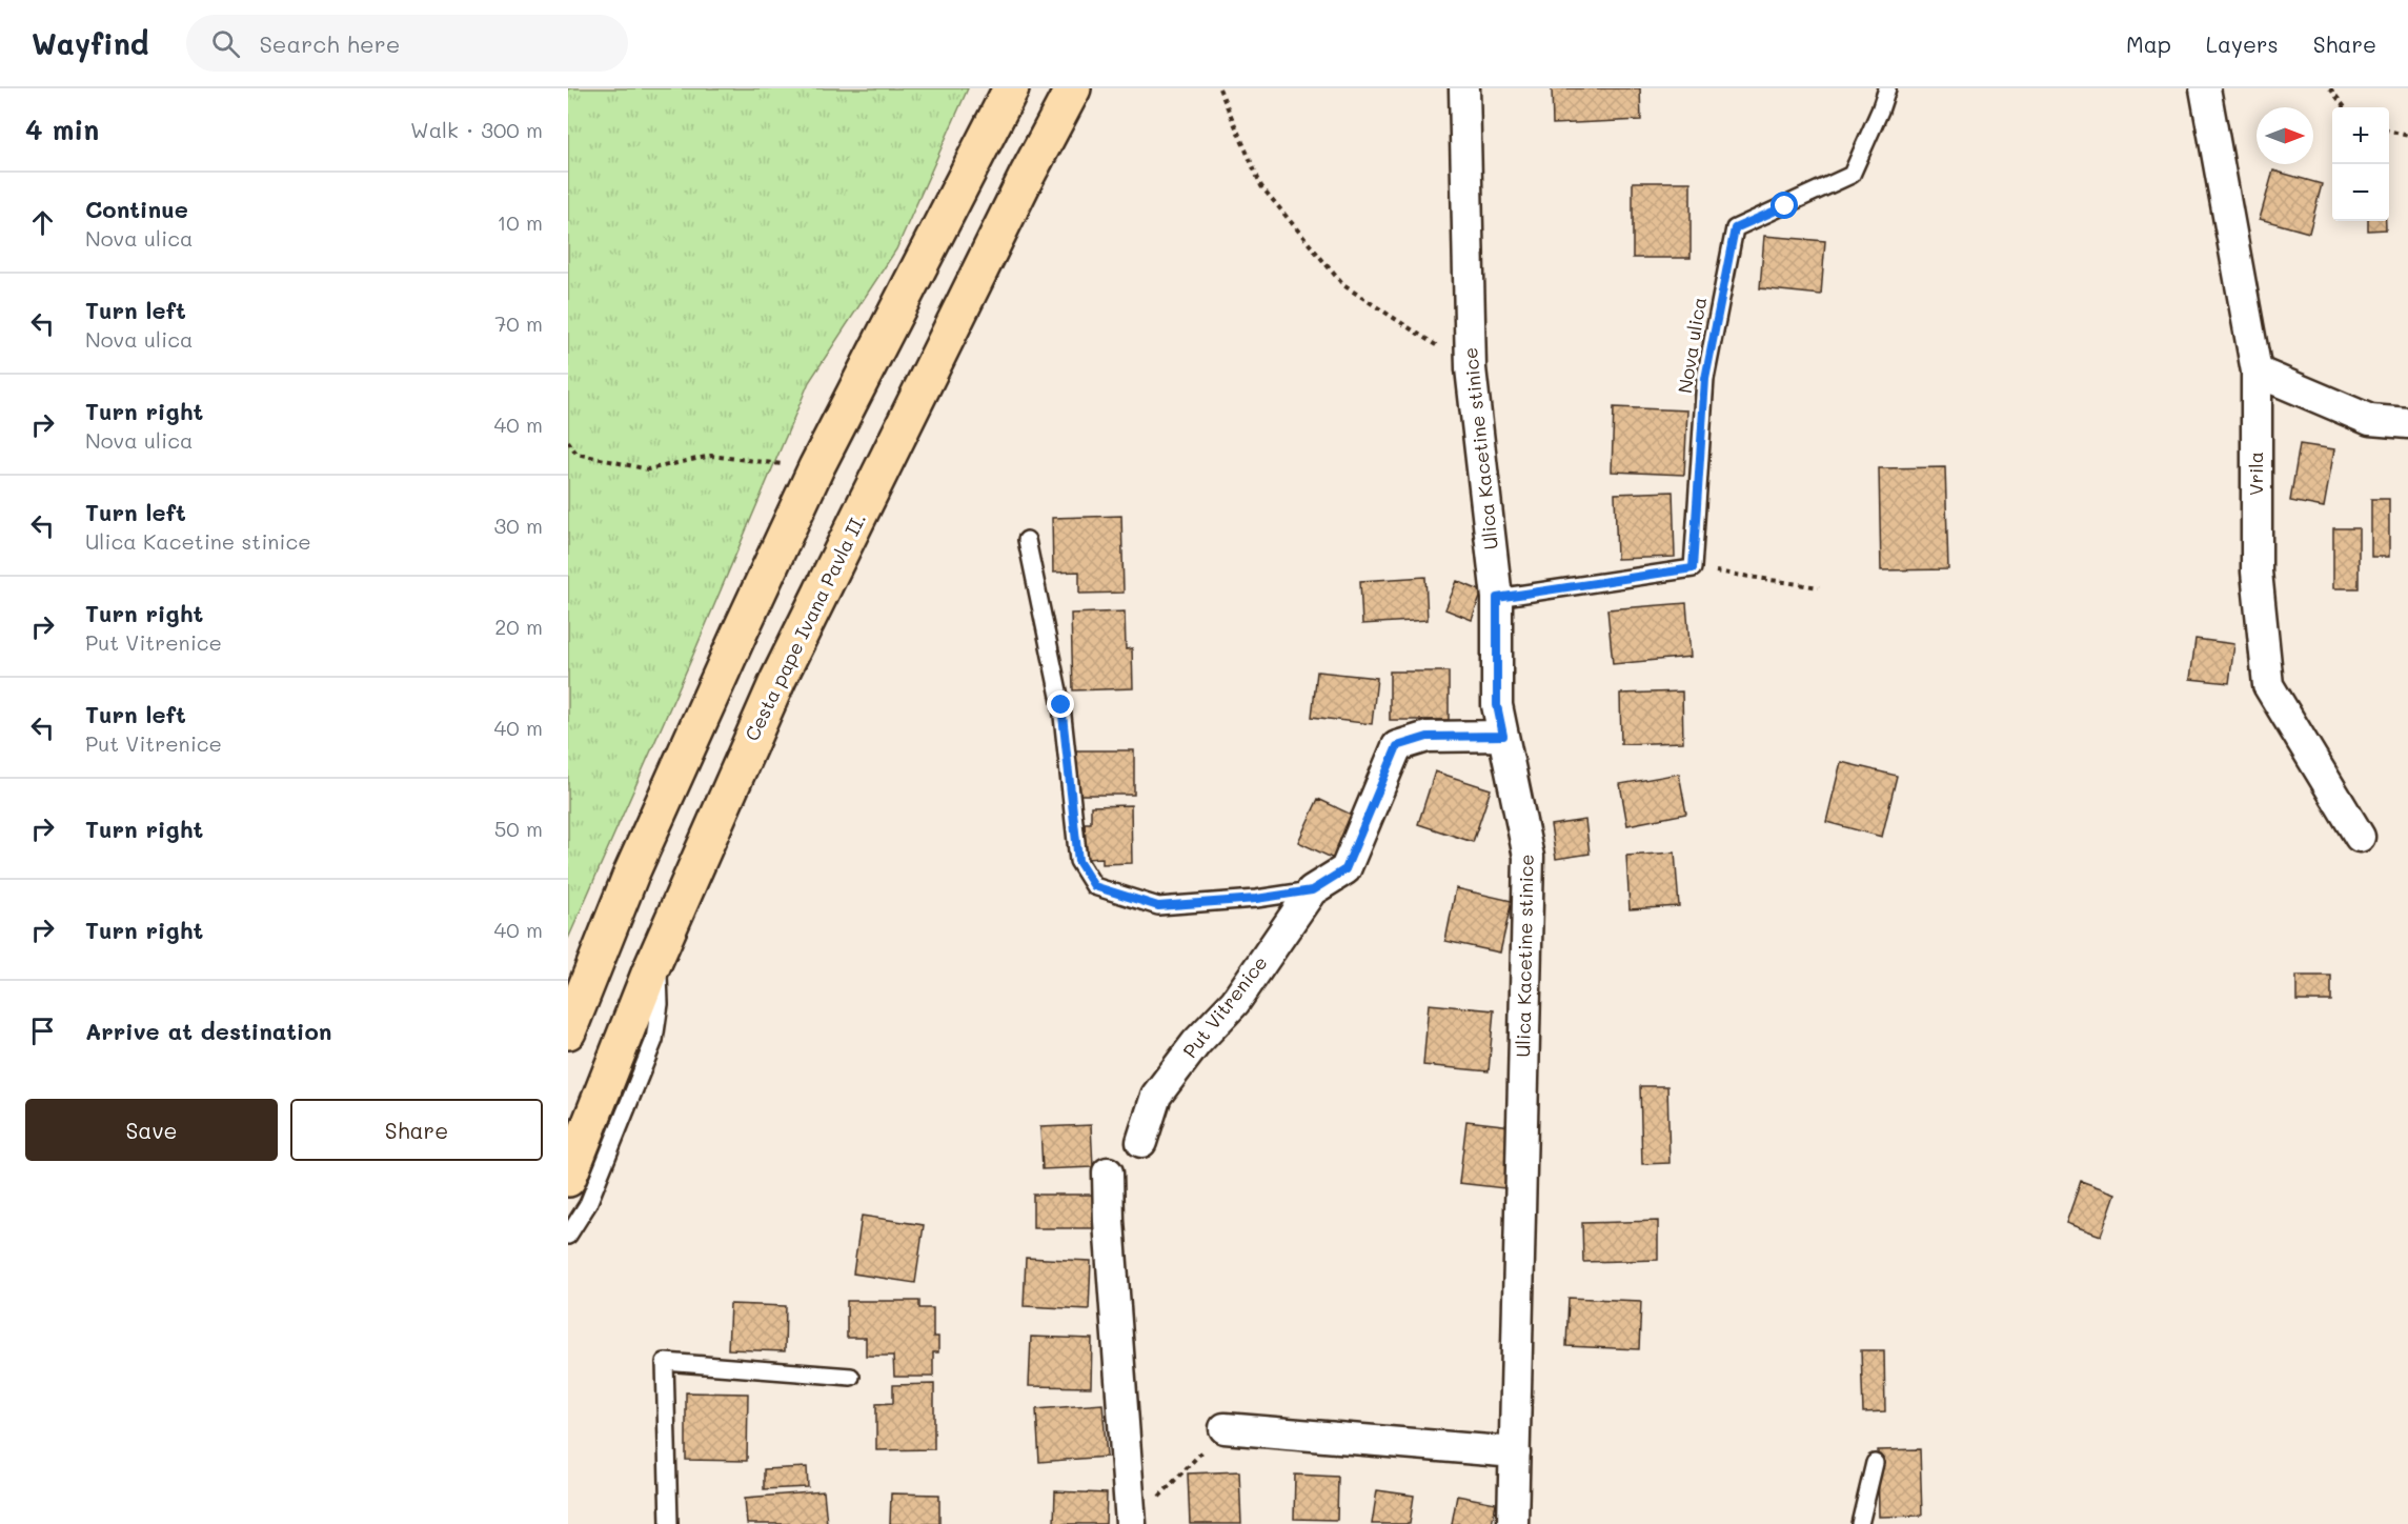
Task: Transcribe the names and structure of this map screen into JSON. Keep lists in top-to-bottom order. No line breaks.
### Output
{"streets":{"main road":["Cesta pape Ivana Pavla II."],"street":["Ulica Kacetine stinice","Vrila","Put Vitrenice"],"lane":["Nova ulica"]},"crossings":[["Ulica Kacetine stinice","Put Vitrenice"]],"north":"right","page":{"header":"Wayfind","search":"Search here","nav":["Map","Layers","Share"],"heading":["4 min","Walk · 300 m"],"map_buttons":["+","−"],"list":[["Continue","Nova ulica","10 m"],["Turn left","Nova ulica","70 m"],["Turn right","Nova ulica","40 m"],["Turn left","Ulica Kacetine stinice","30 m"],["Turn right","Put Vitrenice","20 m"],["Turn left","Put Vitrenice","40 m"],["Turn right","50 m"],["Turn right","40 m"],"Arrive at destination"],"buttons":["Save","Share"]}}
